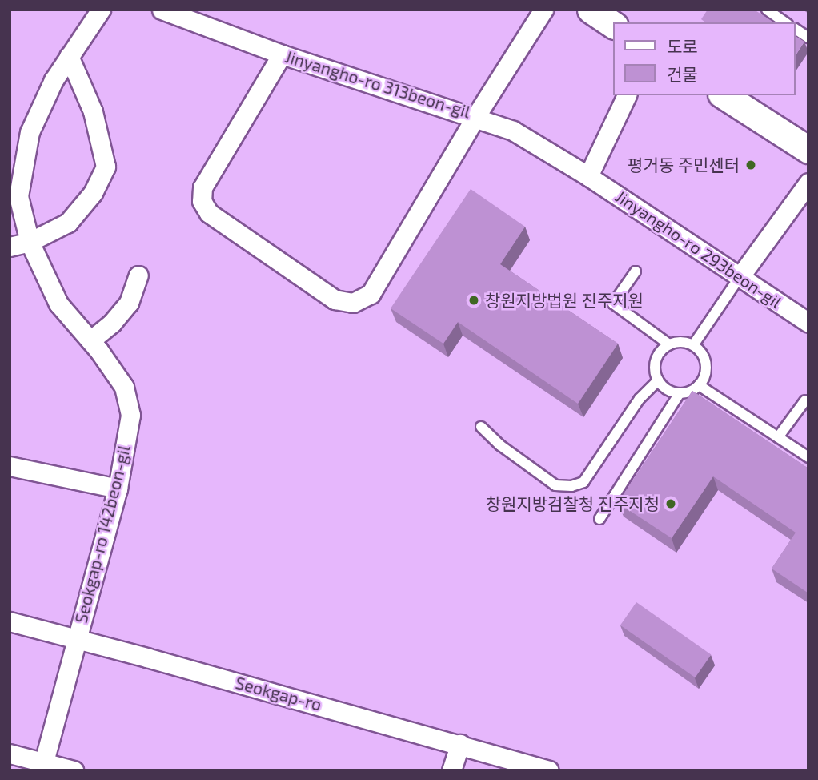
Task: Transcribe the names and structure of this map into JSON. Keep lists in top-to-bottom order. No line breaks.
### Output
{"streets":{"street":["Jinyangho-ro 313beon-gil","Jinyangho-ro 293beon-gil","Seokgap-ro 142beon-gil","Seokgap-ro"]},"crossings":[["Jinyangho-ro 313beon-gil","Jinyangho-ro 293beon-gil"],["Seokgap-ro 142beon-gil","Seokgap-ro"]],"places":["평거동 주민센터","창원지방법원 진주지원","창원지방검찰청 진주지청"],"legend":["도로","건물"]}
